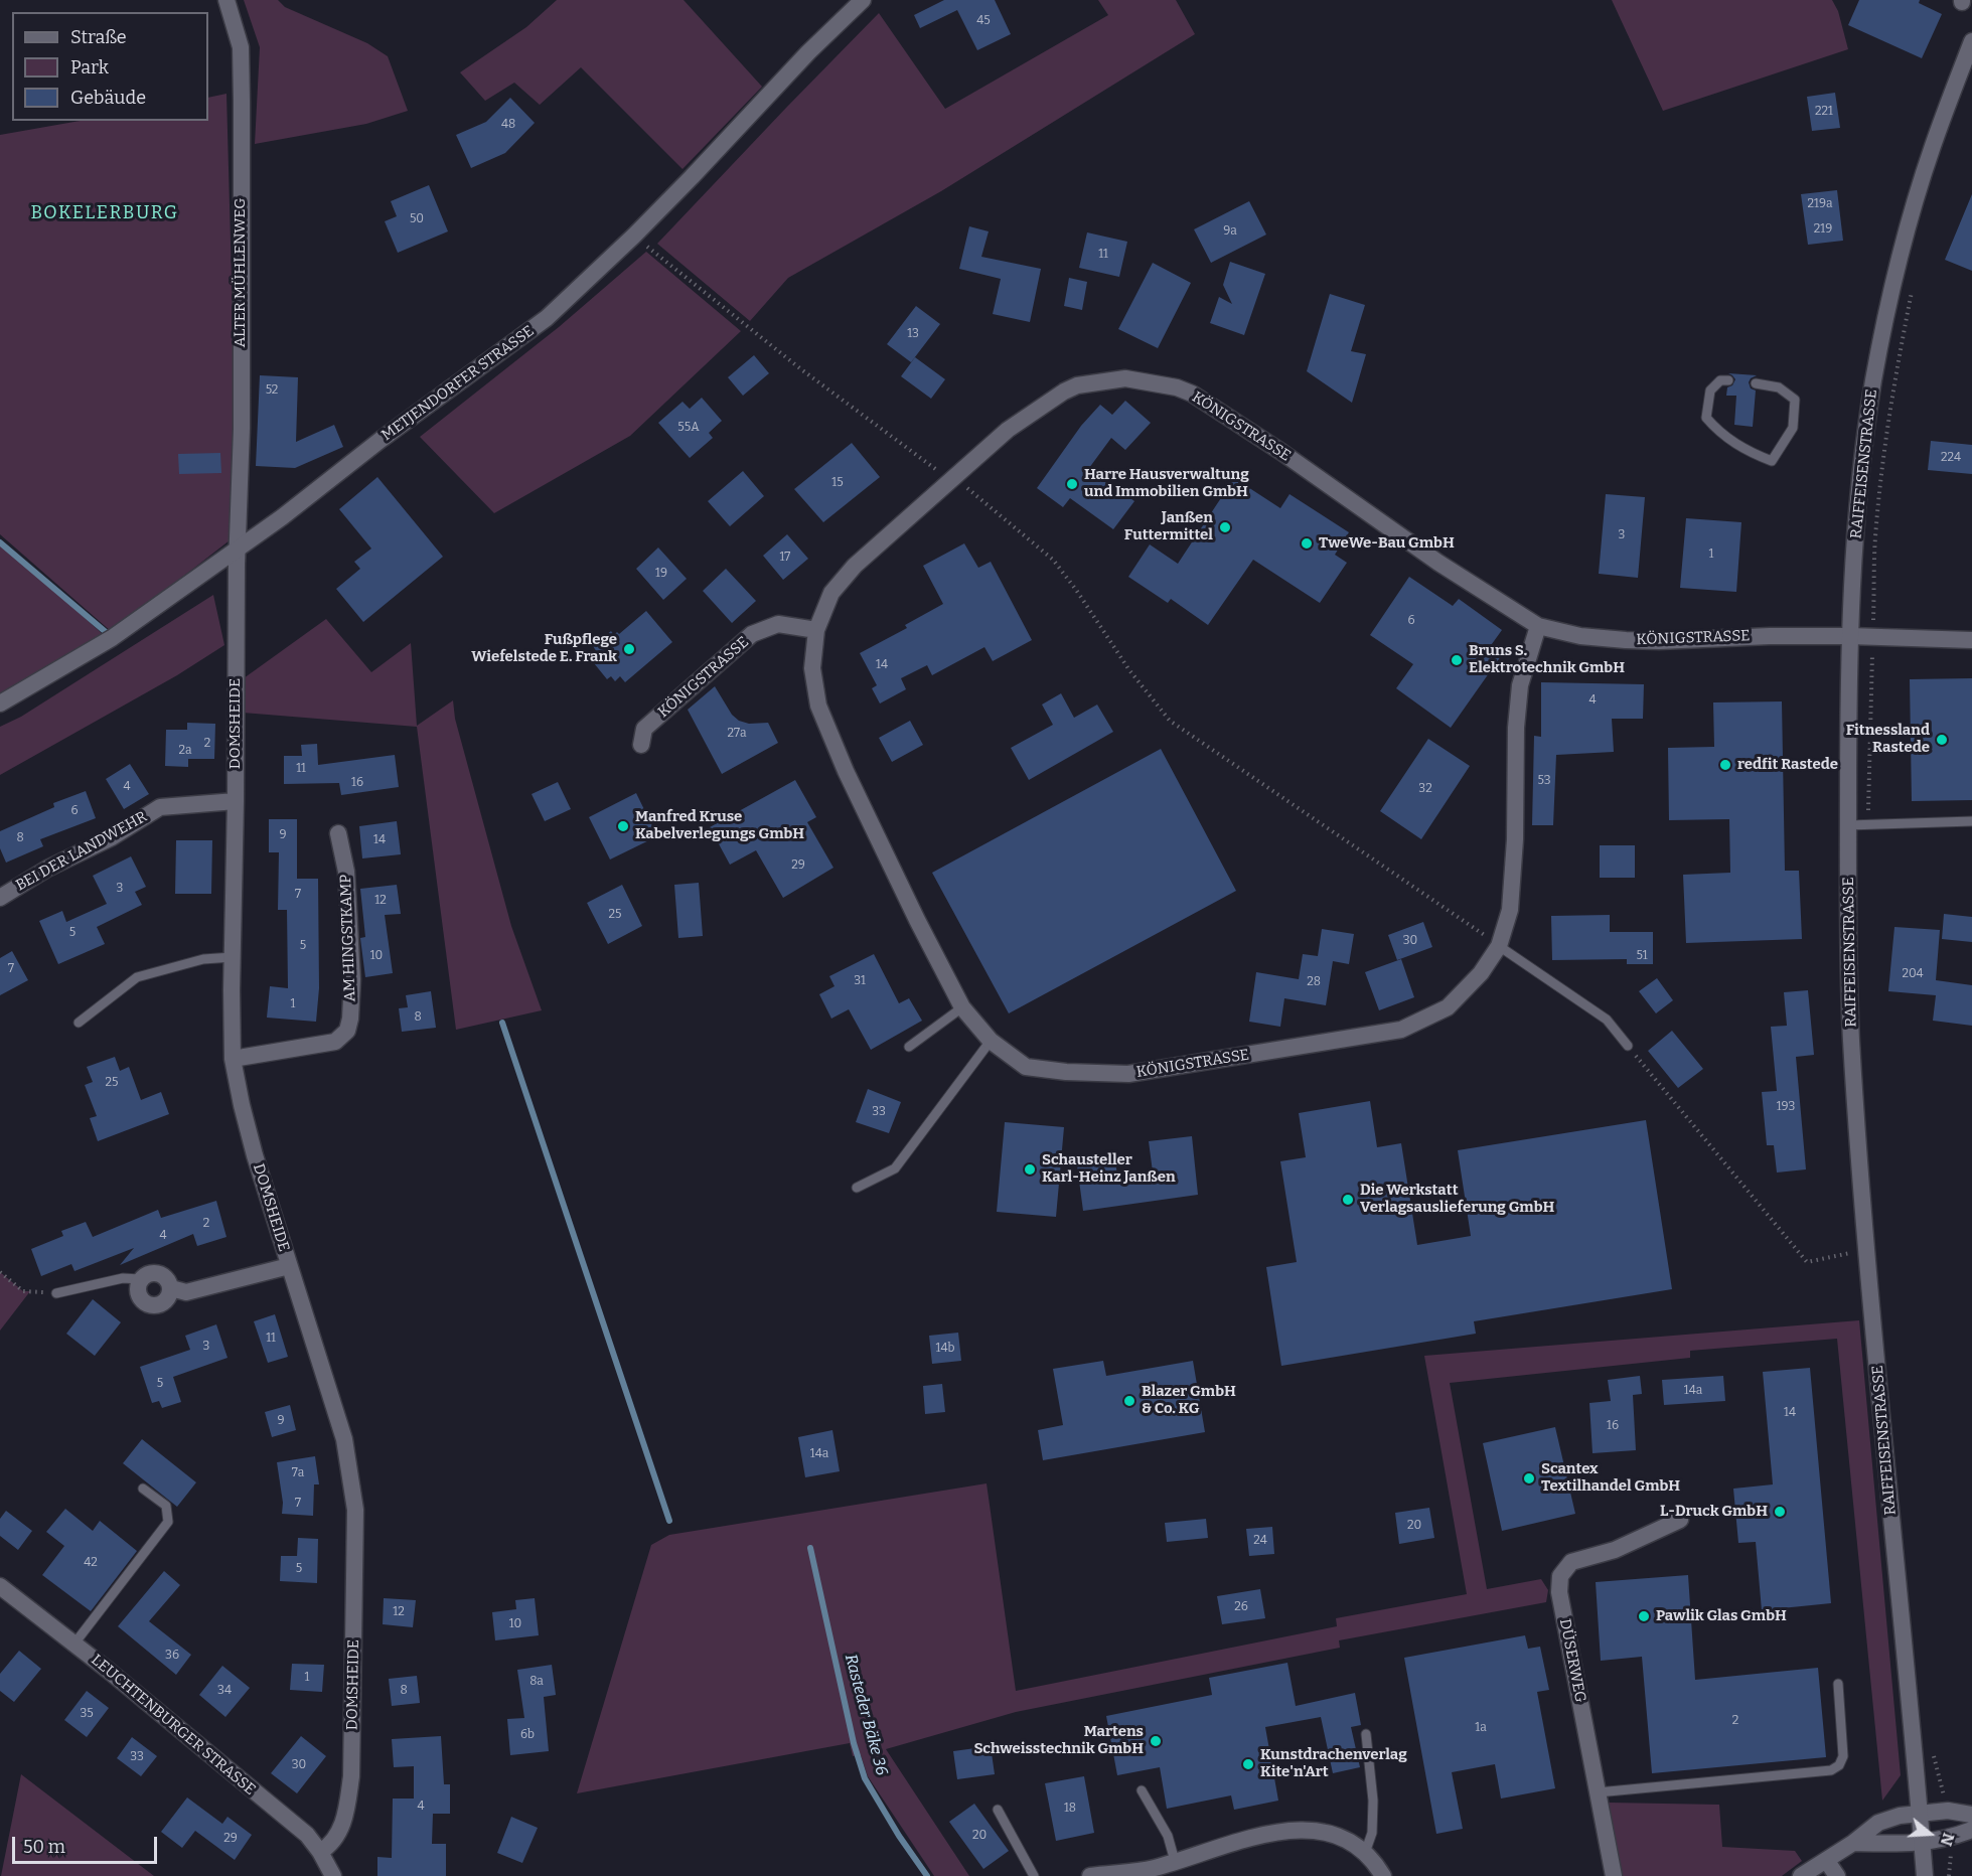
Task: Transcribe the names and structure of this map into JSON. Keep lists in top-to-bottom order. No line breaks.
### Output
{"streets":{"street":["ALTER MÜHLENWEG","METJENDORFER STRASSE","KÖNIGSTRASSE","RAIFFEISENSTRASSE","DOMSHEIDE","BEI DER LANDWEHR","AM HINGSTKAMP","DÜSERWEG","LEUCHTENBURGER STRASSE"]},"crossings":[["ALTER MÜHLENWEG","METJENDORFER STRASSE"],["ALTER MÜHLENWEG","DOMSHEIDE"],["METJENDORFER STRASSE","DOMSHEIDE"],["KÖNIGSTRASSE","RAIFFEISENSTRASSE"],["DOMSHEIDE","BEI DER LANDWEHR"],["DOMSHEIDE","AM HINGSTKAMP"],["DOMSHEIDE","LEUCHTENBURGER STRASSE"]],"districts":["BOKELERBURG"],"water":["Rasteder Bäke 36"],"places":["Harre Hausverwaltung und Immobilien GmbH","Janßen Futtermittel","TweWe-Bau GmbH","Fußpflege Wiefelstede E. Frank","Bruns S. Elektrotechnik GmbH","Fitnessland Rastede","redfit Rastede","Manfred Kruse Kabelverlegungs GmbH","Schausteller Karl-Heinz Janßen","Die Werkstatt Verlagsauslieferung GmbH","Blazer GmbH & Co. KG","Scantex Textilhandel GmbH","L-Druck GmbH","Pawlik Glas GmbH","Martens Schweisstechnik GmbH","Kunstdrachenverlag Kite'n'Art"],"house_numbers":["45","221","48","219a","50","219","9a","11","13","52","55A","224","15","3","1","17","19","6","14","4","27a","2","2a","11","53","16","4","32","6","9","8","14","29","3","7","12","25","5","30","5","10","51","7","204","31","28","1","8","25","193","33","2","4","11","3","14b","5","14a","14","9","16","14a","7a","7","20","24","42","5","26","12","10","36","1","8a","34","8","35","2","1a","6b","33","30","4","18","20","29"],"legend":["Straße","Park","Gebäude"],"scale_bar":"50 m","north":"right"}
